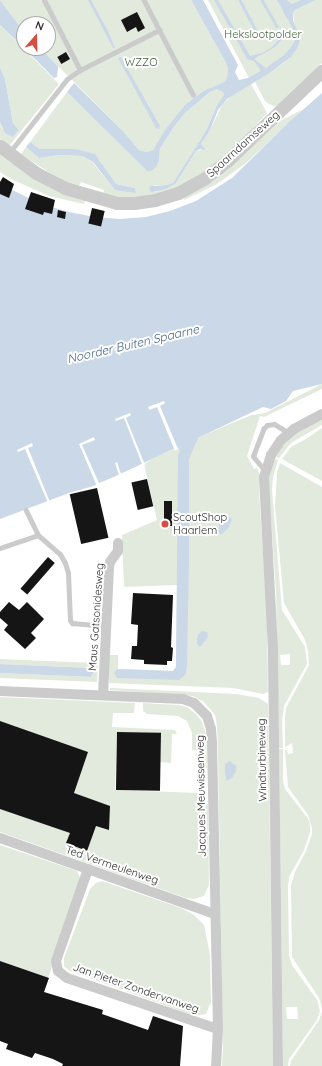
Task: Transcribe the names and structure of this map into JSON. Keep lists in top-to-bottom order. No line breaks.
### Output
{"streets":{"street":["Spaarndamseweg","Maus Gatsonidesweg","Windturbineweg","Jacques Meuwissenweg","Ted Vermeulenweg","Jan Pieter Zondervanweg"]},"crossings":[["Maus Gatsonidesweg","Jacques Meuwissenweg"],["Jacques Meuwissenweg","Ted Vermeulenweg"],["Jacques Meuwissenweg","Jan Pieter Zondervanweg"],["Ted Vermeulenweg","Jan Pieter Zondervanweg"]],"water":["Noorder Buiten Spaarne"],"parks":["Hekslootpolder","WZZO"],"places":["ScoutShop Haarlem"],"north":"top"}
